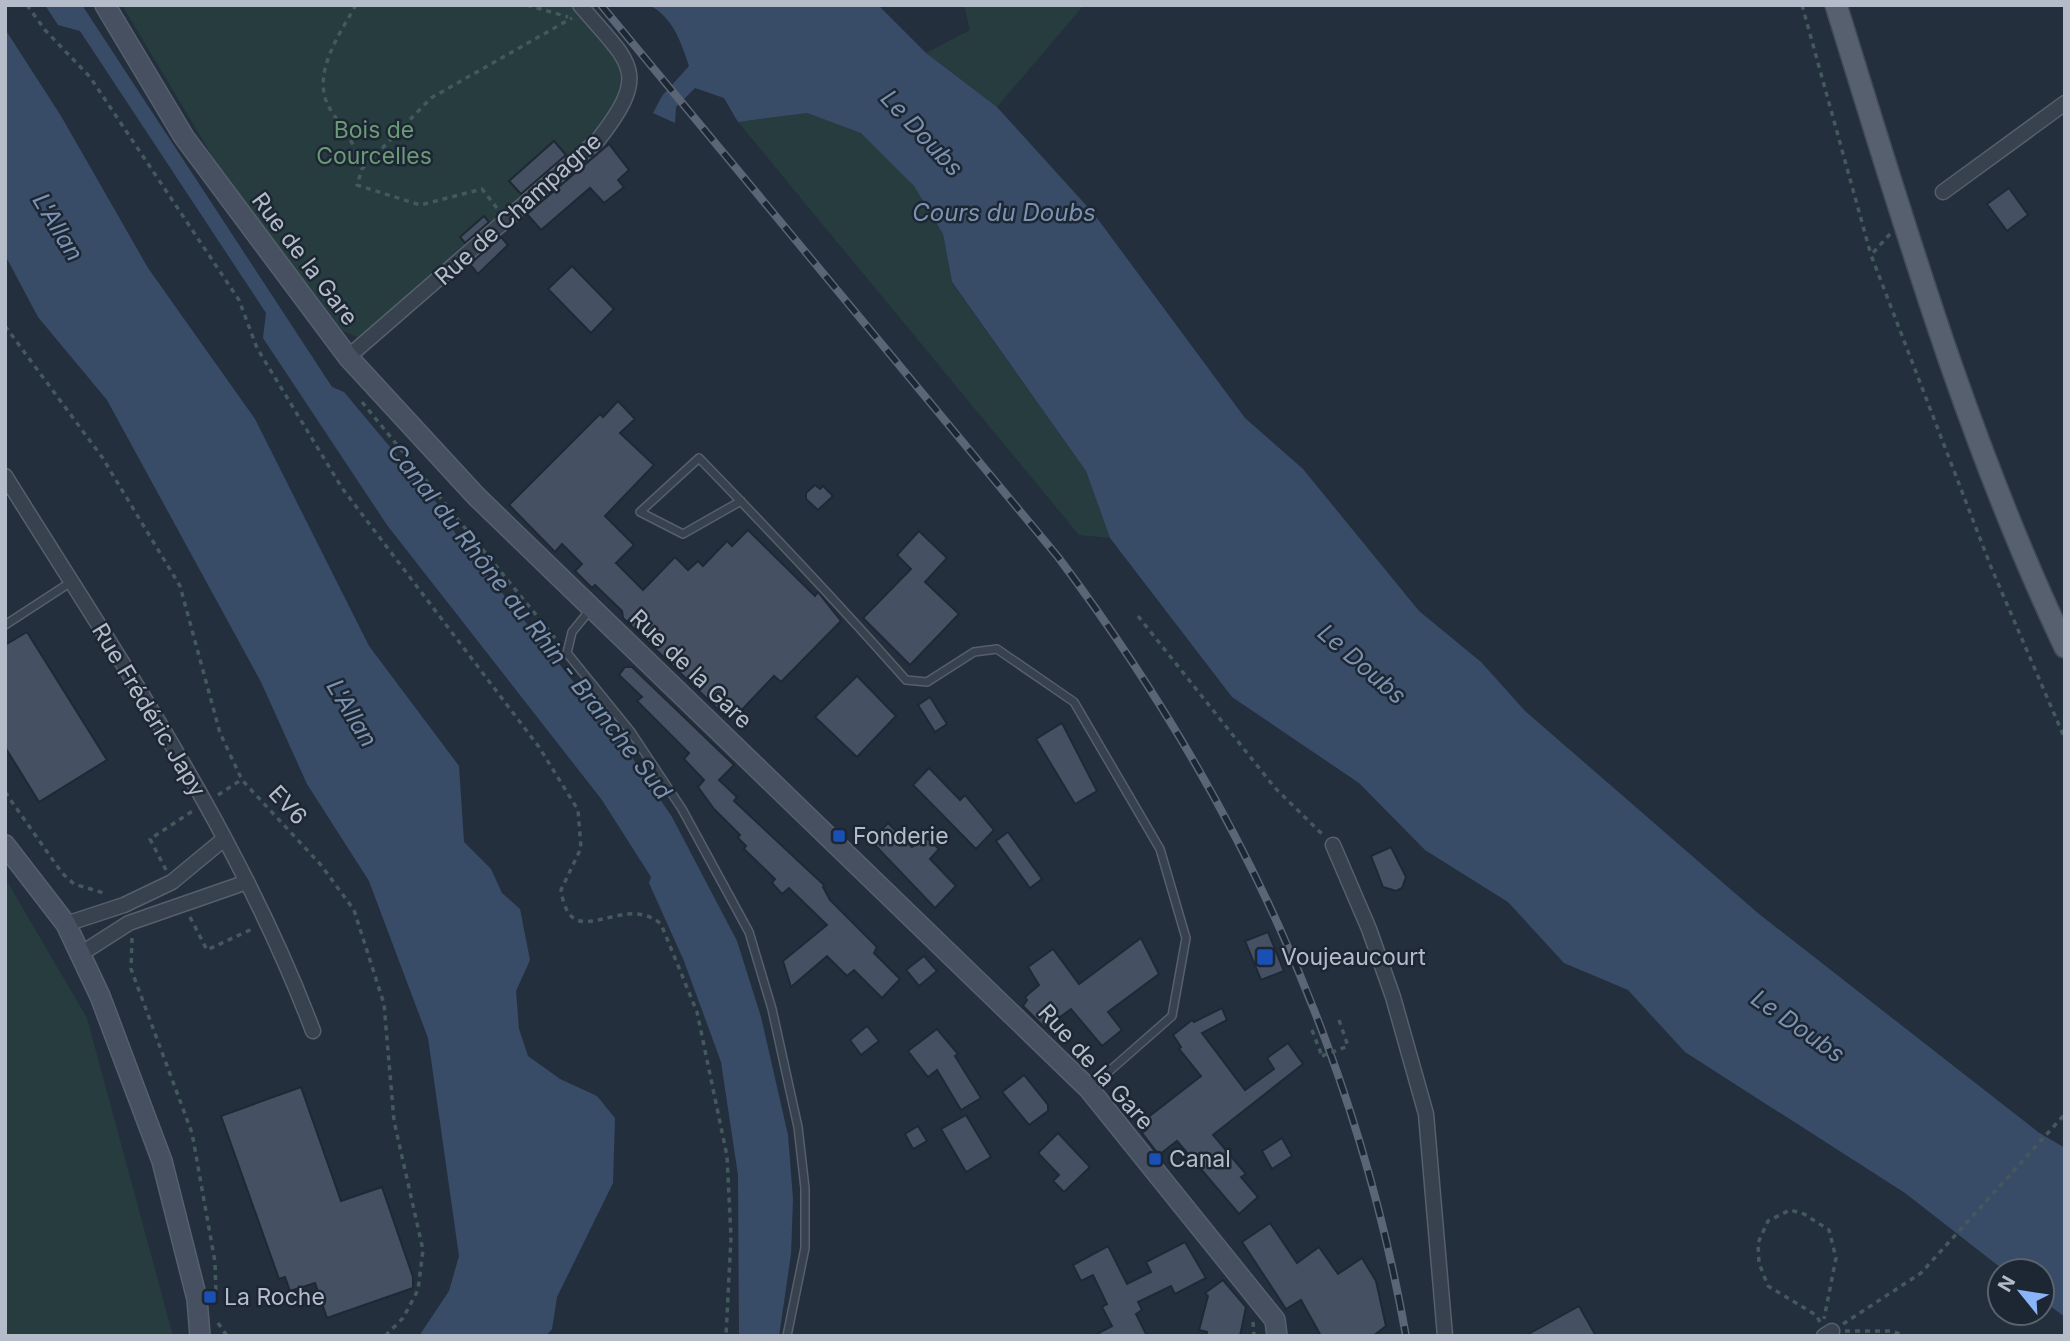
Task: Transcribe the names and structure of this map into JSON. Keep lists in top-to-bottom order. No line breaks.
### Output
{"streets":{"main road":["Rue de la Gare"],"street":["Rue de Champagne","Rue Frédéric Japy"],"path":["EV6"]},"crossings":[["Rue de Champagne","Rue de la Gare"]],"water":["Le Doubs","Cours du Doubs","L'Allan","Canal du Rhône au Rhin - Branche Sud"],"parks":["Bois de Courcelles"],"places":{"transit":["Fonderie","Voujeaucourt","Canal","La Roche"]},"north":"top left"}
